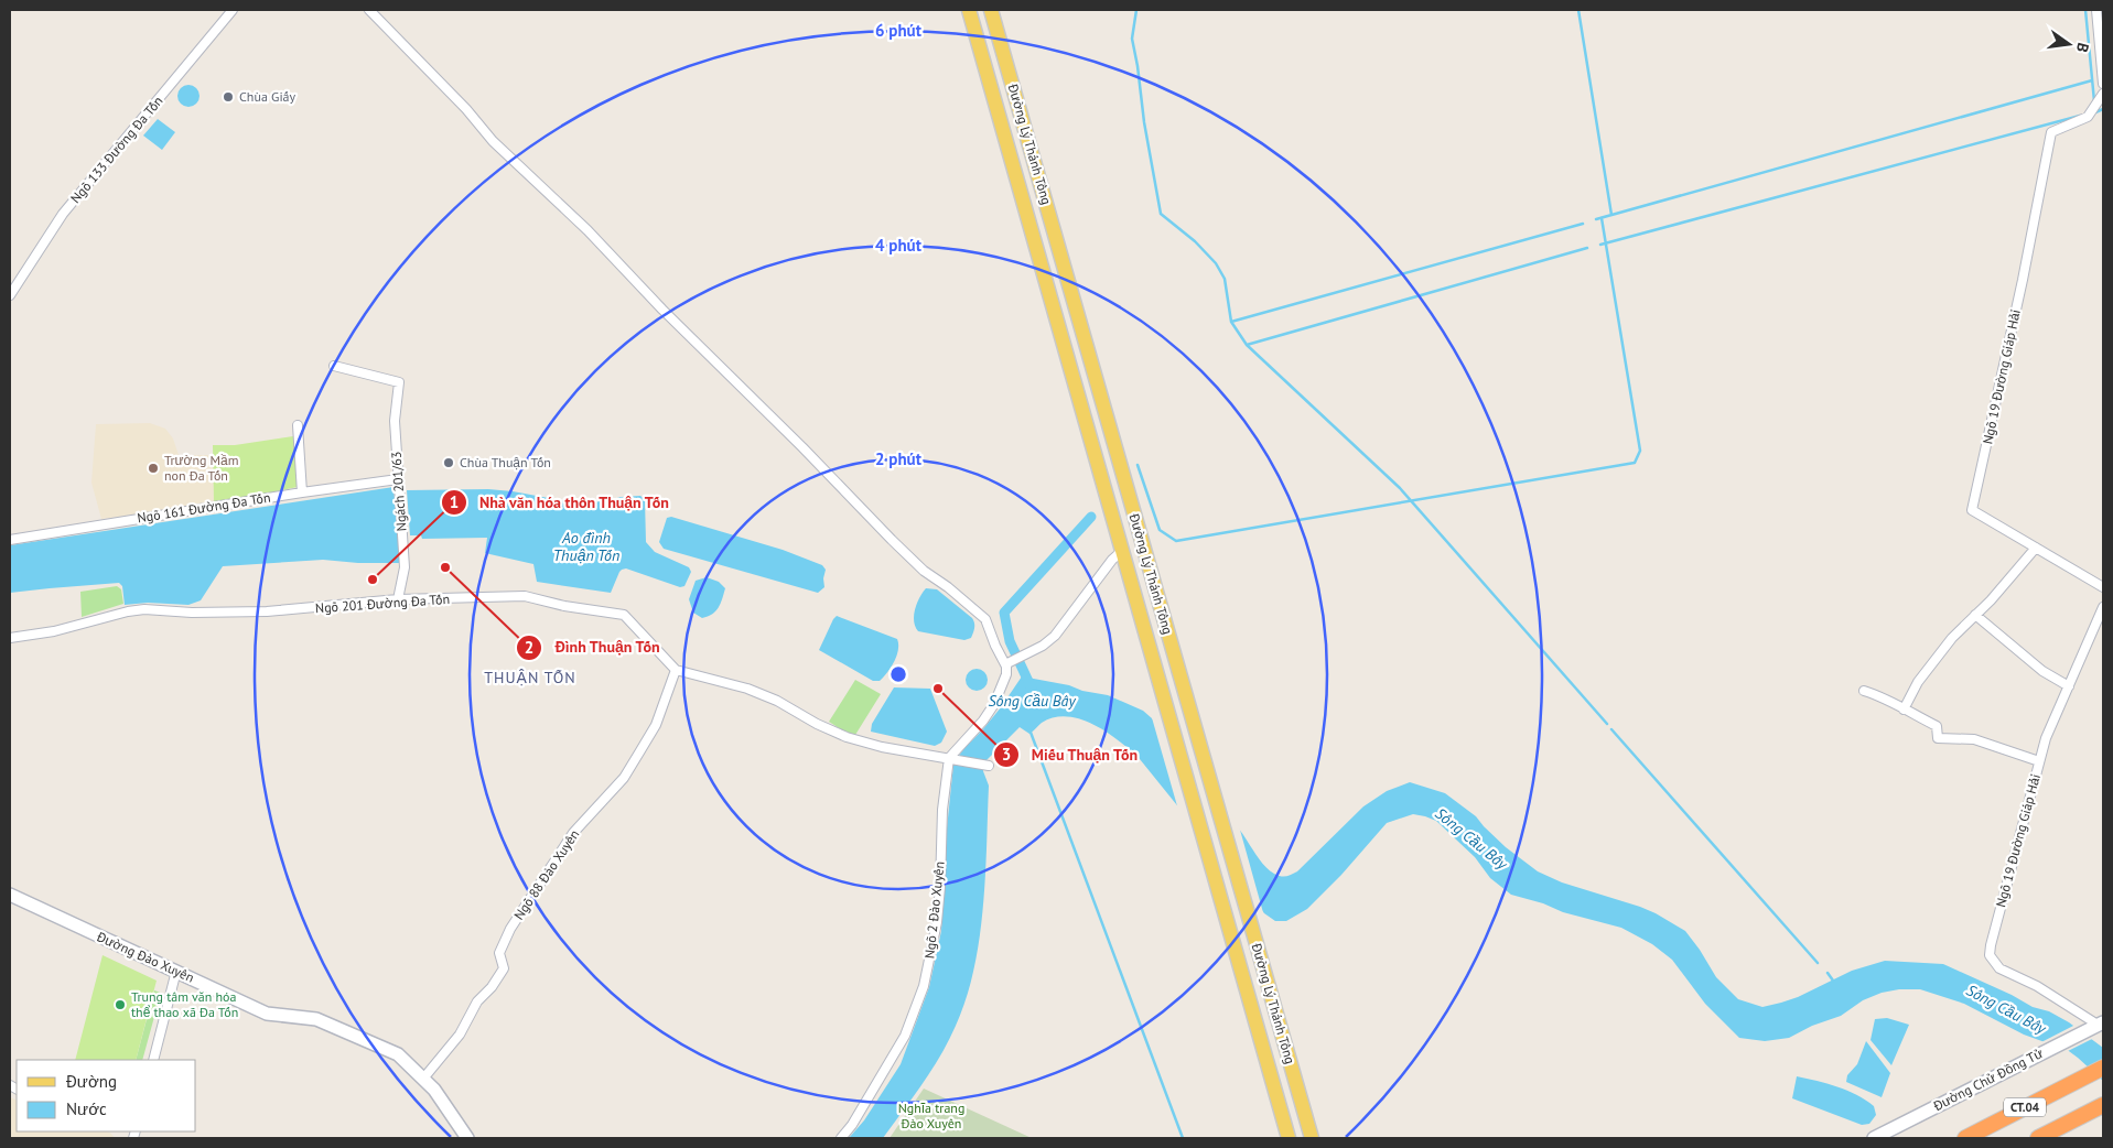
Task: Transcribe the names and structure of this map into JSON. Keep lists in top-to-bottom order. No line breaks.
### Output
{"streets":{"highway":["CT.04"],"main road":["Đường Lý Thánh Tông"],"street":["Ngõ 133 Đường Đa Tốn","Ngõ 19 Đường Giáp Hải","Ngách 201/63","Ngõ 161 Đường Đa Tốn","Ngõ 201 Đường Đa Tốn","Ngõ 88 Đào Xuyên","Ngõ 2 Đào Xuyên","Đường Đào Xuyên","Đường Chử Đồng Tử"]},"crossings":[["Ngõ 19 Đường Giáp Hải","Đường Chử Đồng Tử"],["Ngách 201/63","Ngõ 161 Đường Đa Tốn"],["Ngách 201/63","Ngõ 201 Đường Đa Tốn"],["Ngõ 201 Đường Đa Tốn","Ngõ 88 Đào Xuyên"],["Ngõ 88 Đào Xuyên","Đường Đào Xuyên"]],"districts":["THUẬN TỐN"],"water":["Ao đình Thuận Tốn","Sông Cầu Bây"],"parks":["Nghĩa trang Đào Xuyên"],"places":["Chùa Giấy","Chùa Thuận Tốn","Trường Mầm non Đa Tốn","Đình Thuận Tốn","Nhà văn hóa thôn Thuận Tốn","Miếu Thuận Tốn","Trung tâm văn hóa thể thao xã Đa Tốn"],"legend":["Đường","Nước"],"north":"right","rings":["6 phút","4 phút","2 phút"]}
